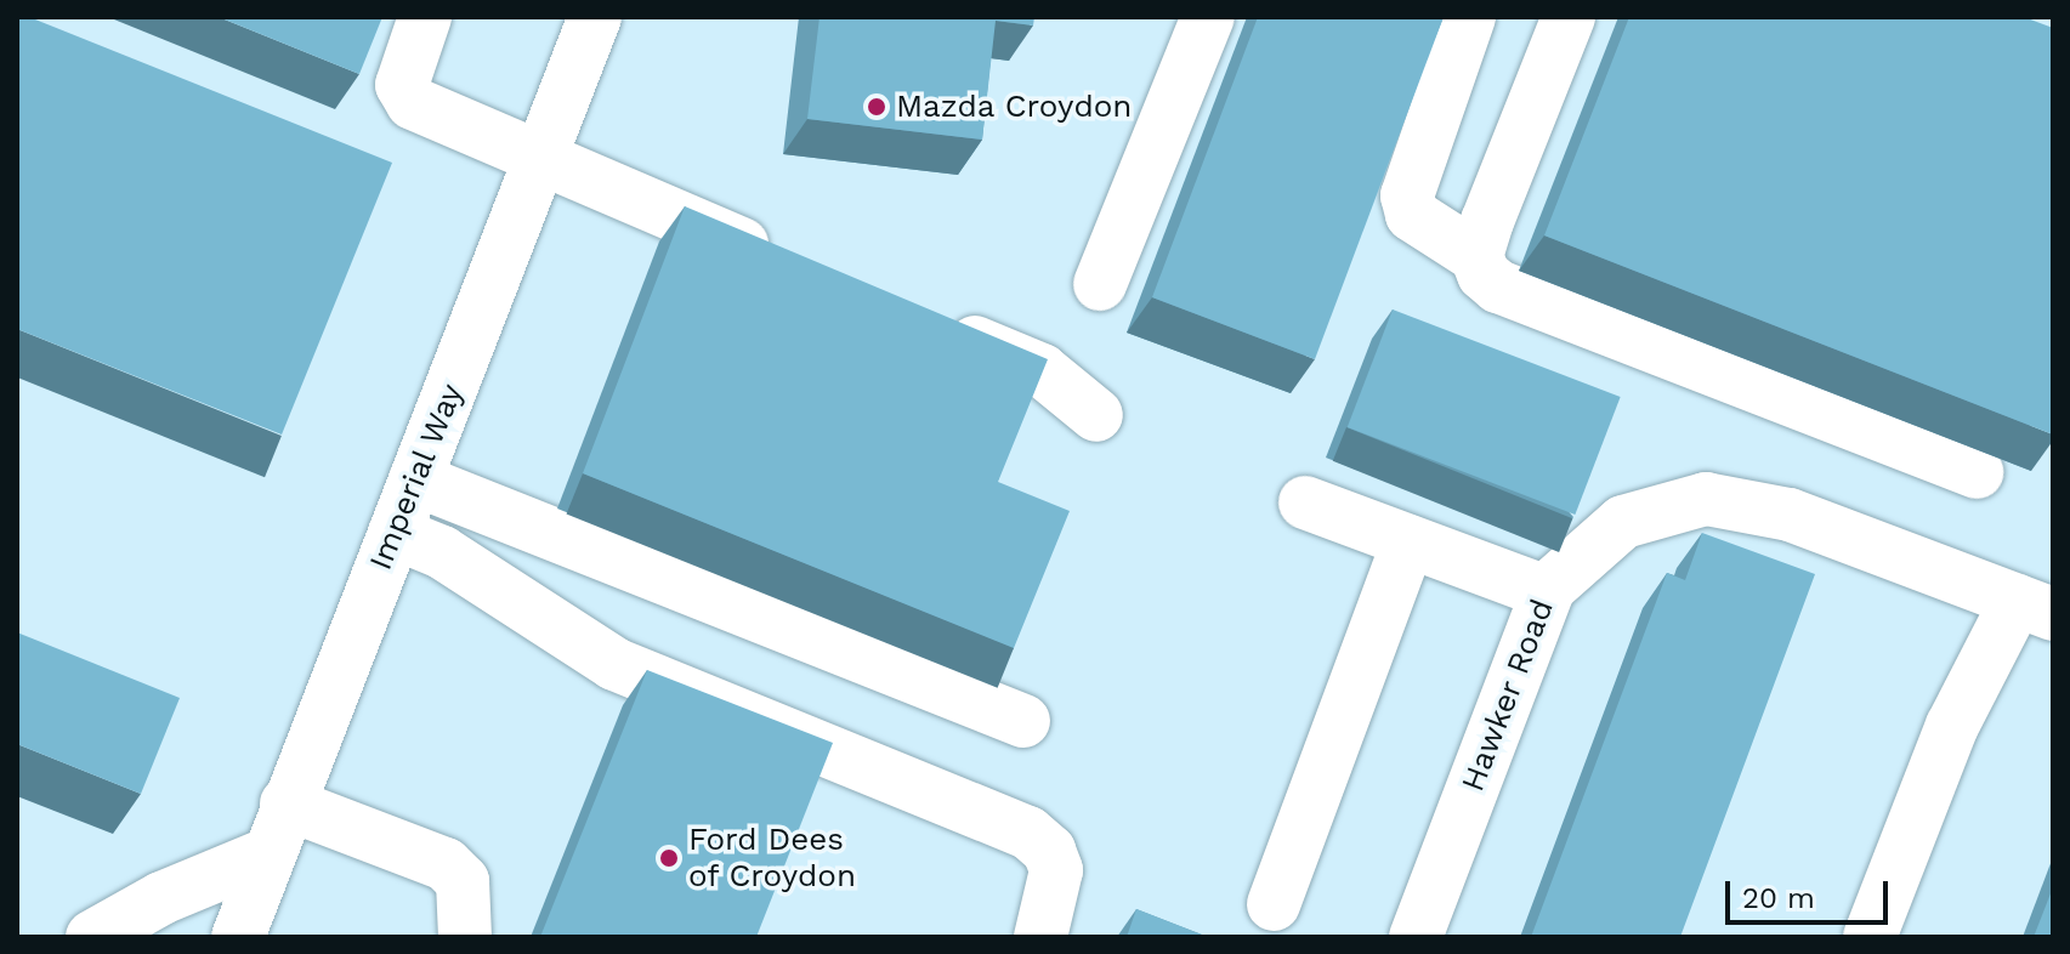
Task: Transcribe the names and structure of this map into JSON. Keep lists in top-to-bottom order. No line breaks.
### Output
{"streets":{"street":["Imperial Way","Hawker Road"]},"places":["Mazda Croydon","Ford Dees of Croydon"],"scale_bar":"20 m"}
